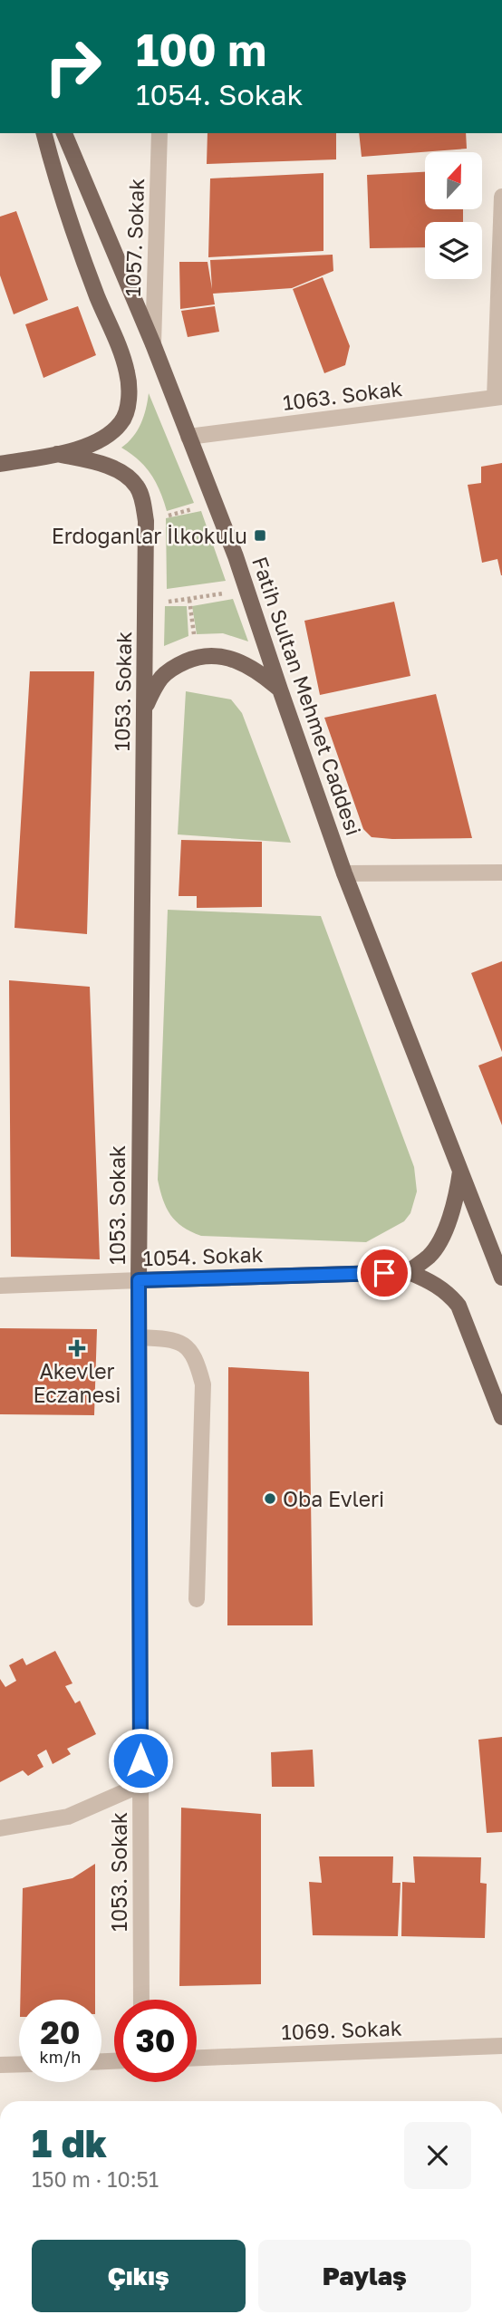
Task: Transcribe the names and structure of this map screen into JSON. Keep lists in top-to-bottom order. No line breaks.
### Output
{"streets":{"main road":["1053. Sokak","Fatih Sultan Mehmet Caddesi","1054. Sokak"],"street":["1057. Sokak","1063. Sokak","1069. Sokak"]},"crossings":[["1057. Sokak","Fatih Sultan Mehmet Caddesi"],["1063. Sokak","Fatih Sultan Mehmet Caddesi"],["1053. Sokak","1054. Sokak"]],"places":{"transit":["Erdoğanlar İlkokulu"],"health":["Akevler Eczanesi"],"other":["Oba Evleri"]},"north":"top","page":{"turn":["100 m","1054. Sokak"],"speed":"20 km/h","limit":"30","heading":["1 dk","150 m · 10:51"],"buttons":["Çıkış","Paylaş"]}}
